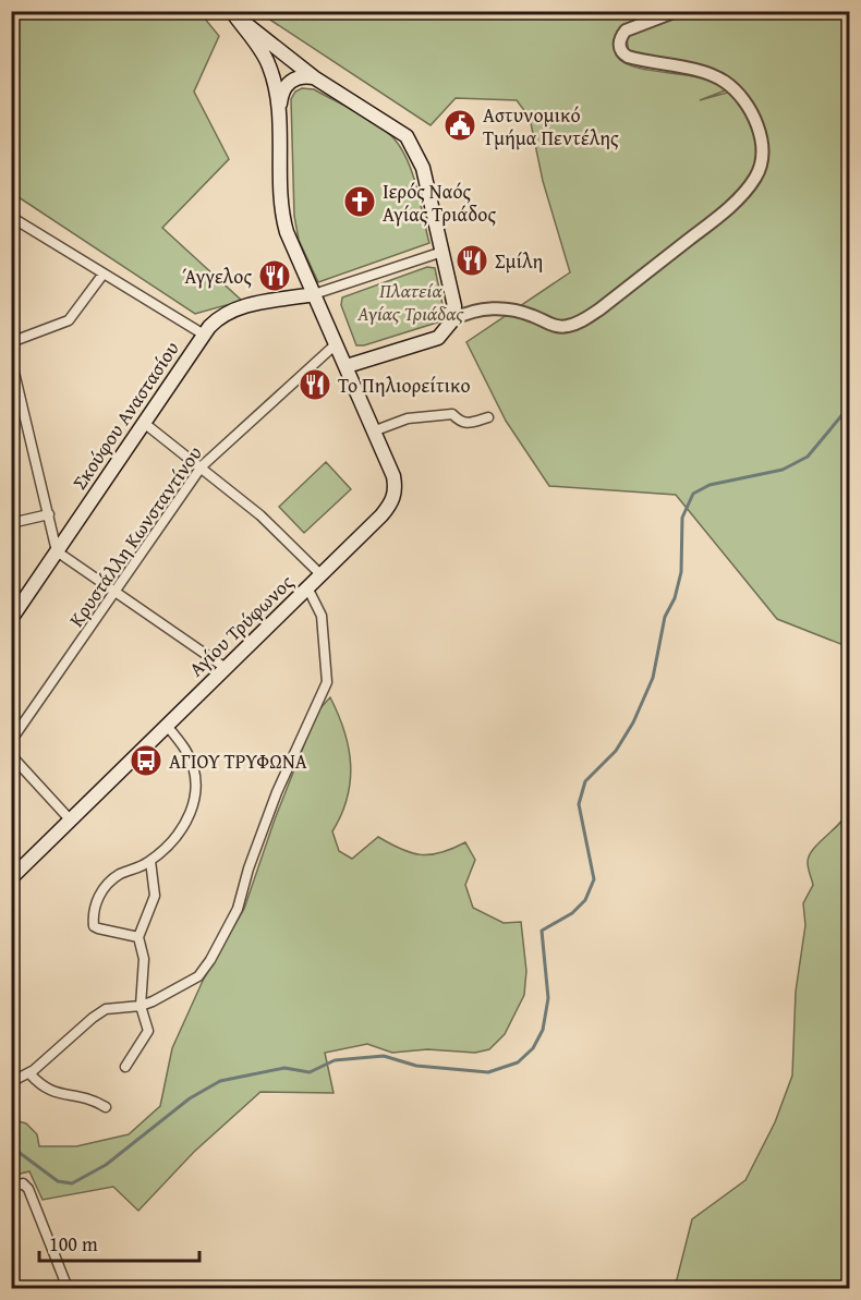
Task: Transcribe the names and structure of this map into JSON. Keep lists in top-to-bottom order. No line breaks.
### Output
{"streets":{"main road":["Σκούφου Αναστασίου","Αγίου Τρύφωνος"],"street":["Κρυστάλλη Κωνσταντίνου"]},"parks":["Πλατεία Αγίας Τριάδας"],"places":{"public building":["Αστυνομικό Τμήμα Πεντέλης"],"church":["Ιερός Ναός Αγίας Τριάδος"],"restaurant":["Σμίλη","Άγγελος","Το Πηλιορείτικο"],"bus stop":["ΑΓΙΟΥ ΤΡΥΦΩΝΑ"]},"scale_bar":"100 m"}
